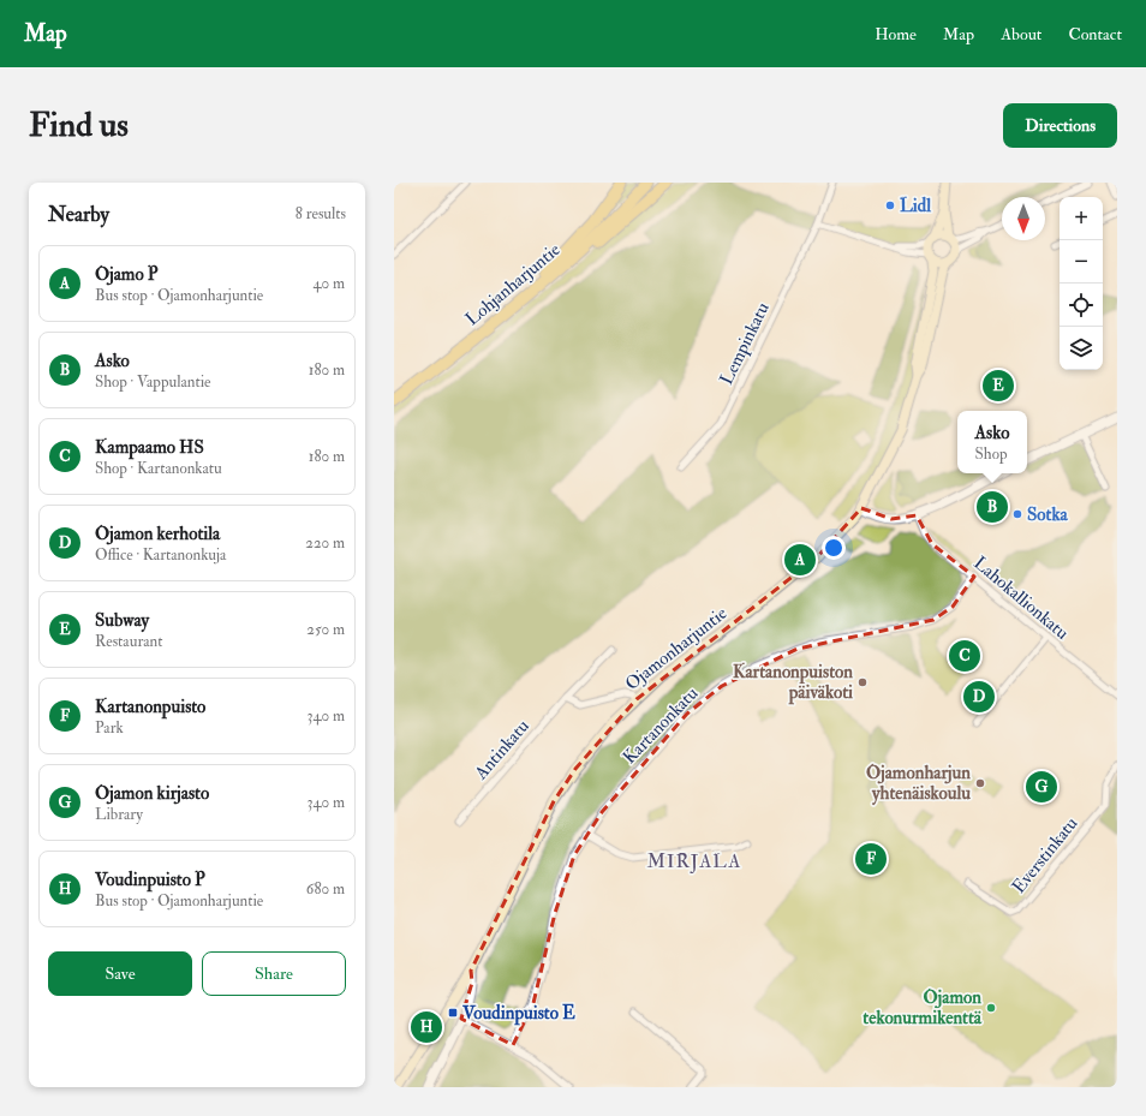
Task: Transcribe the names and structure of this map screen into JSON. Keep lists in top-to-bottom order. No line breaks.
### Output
{"streets":{"highway":["Lohjanharjuntie"],"main road":["Ojamonharjuntie"],"street":["Lempinkatu","Lahokallionkatu","Kartanonkatu","Antinkatu","Everstinkatu"]},"crossings":[["Lahokallionkatu","Kartanonkatu"]],"districts":["MIRJALA"],"places":{"other":["Lidl","Sotka","Kartanonpuiston päiväkoti","Ojamonharjun yhtenäiskoulu","Ojamon tekonurmikenttä"],"transit":["Voudinpuisto E"]},"north":"bottom","page":{"header":"Map","nav":["Home","Map","About","Contact"],"buttons":["Directions",["Save","Share"]],"title":"Find us","heading":["Nearby","8 results"],"map_buttons":["+","−"],"list":[{"mark":"A","name":"Ojamo P","note":"Bus stop · Ojamonharjuntie","value":"40 m"},{"mark":"B","name":"Asko","note":"Shop · Vappulantie","value":"180 m"},{"mark":"C","name":"Kampaamo HS","note":"Shop · Kartanonkatu","value":"180 m"},{"mark":"D","name":"Ojamon kerhotila","note":"Office · Kartanonkuja","value":"220 m"},{"mark":"E","name":"Subway","note":"Restaurant","value":"250 m"},{"mark":"F","name":"Kartanonpuisto","note":"Park","value":"340 m"},{"mark":"G","name":"Ojamon kirjasto","note":"Library","value":"340 m"},{"mark":"H","name":"Voudinpuisto P","note":"Bus stop · Ojamonharjuntie","value":"680 m"}],"pins":["E","B","A","C","D","G","F","H"],"popup":["Asko","Shop"]}}
